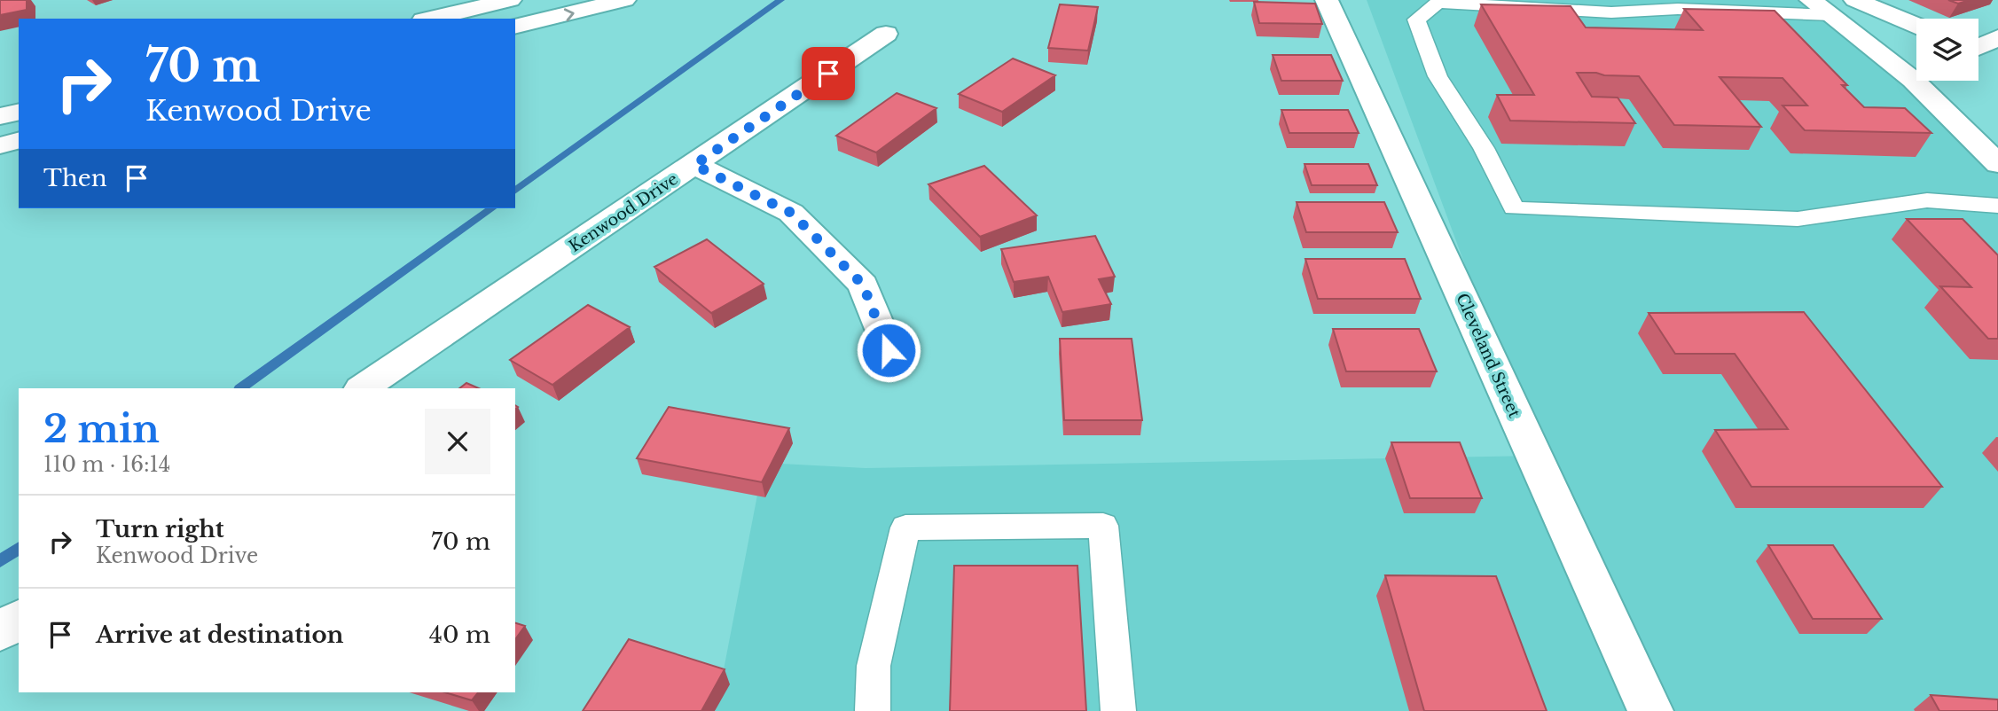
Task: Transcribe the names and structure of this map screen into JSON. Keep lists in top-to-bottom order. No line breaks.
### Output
{"streets":{"street":["Kenwood Drive","Cleveland Street"]},"page":{"turn":["70 m","Kenwood Drive"],"then":"Then","heading":["2 min","110 m · 16:14"],"list":[{"name":"Turn right","note":"Kenwood Drive","value":"70 m"},{"name":"Arrive at destination","value":"40 m"}]}}
